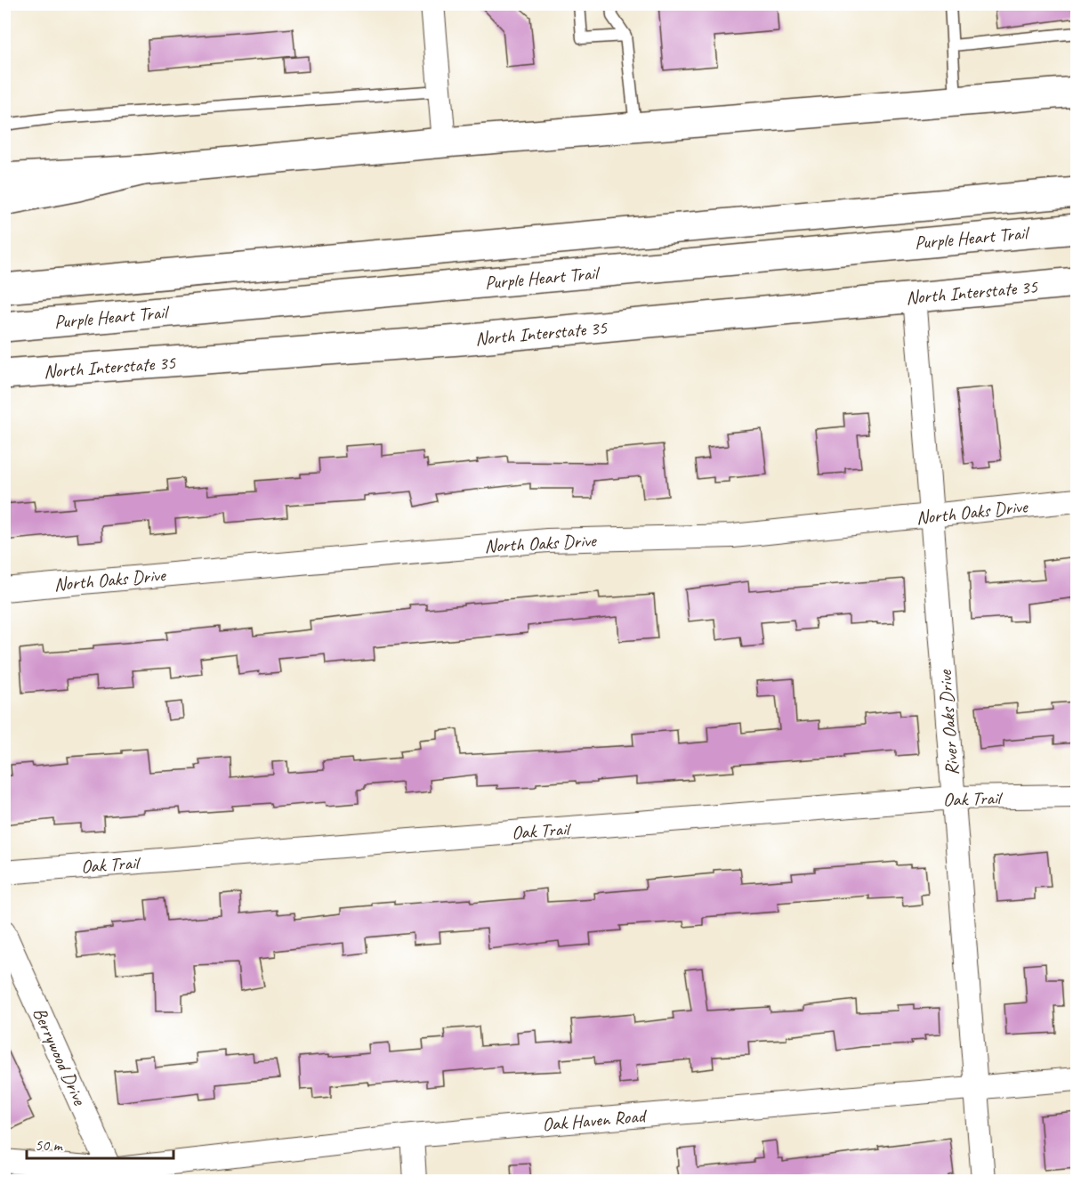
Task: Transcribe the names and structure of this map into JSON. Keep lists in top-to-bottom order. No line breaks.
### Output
{"streets":{"main road":["Purple Heart Trail","North Interstate 35"],"street":["North Oaks Drive","River Oaks Drive","Oak Trail","Berrywood Drive","Oak Haven Road"]},"crossings":[["North Interstate 35","River Oaks Drive"],["North Oaks Drive","River Oaks Drive"],["River Oaks Drive","Oak Trail"],["River Oaks Drive","Oak Haven Road"],["Berrywood Drive","Oak Haven Road"]],"scale_bar":"50 m"}
